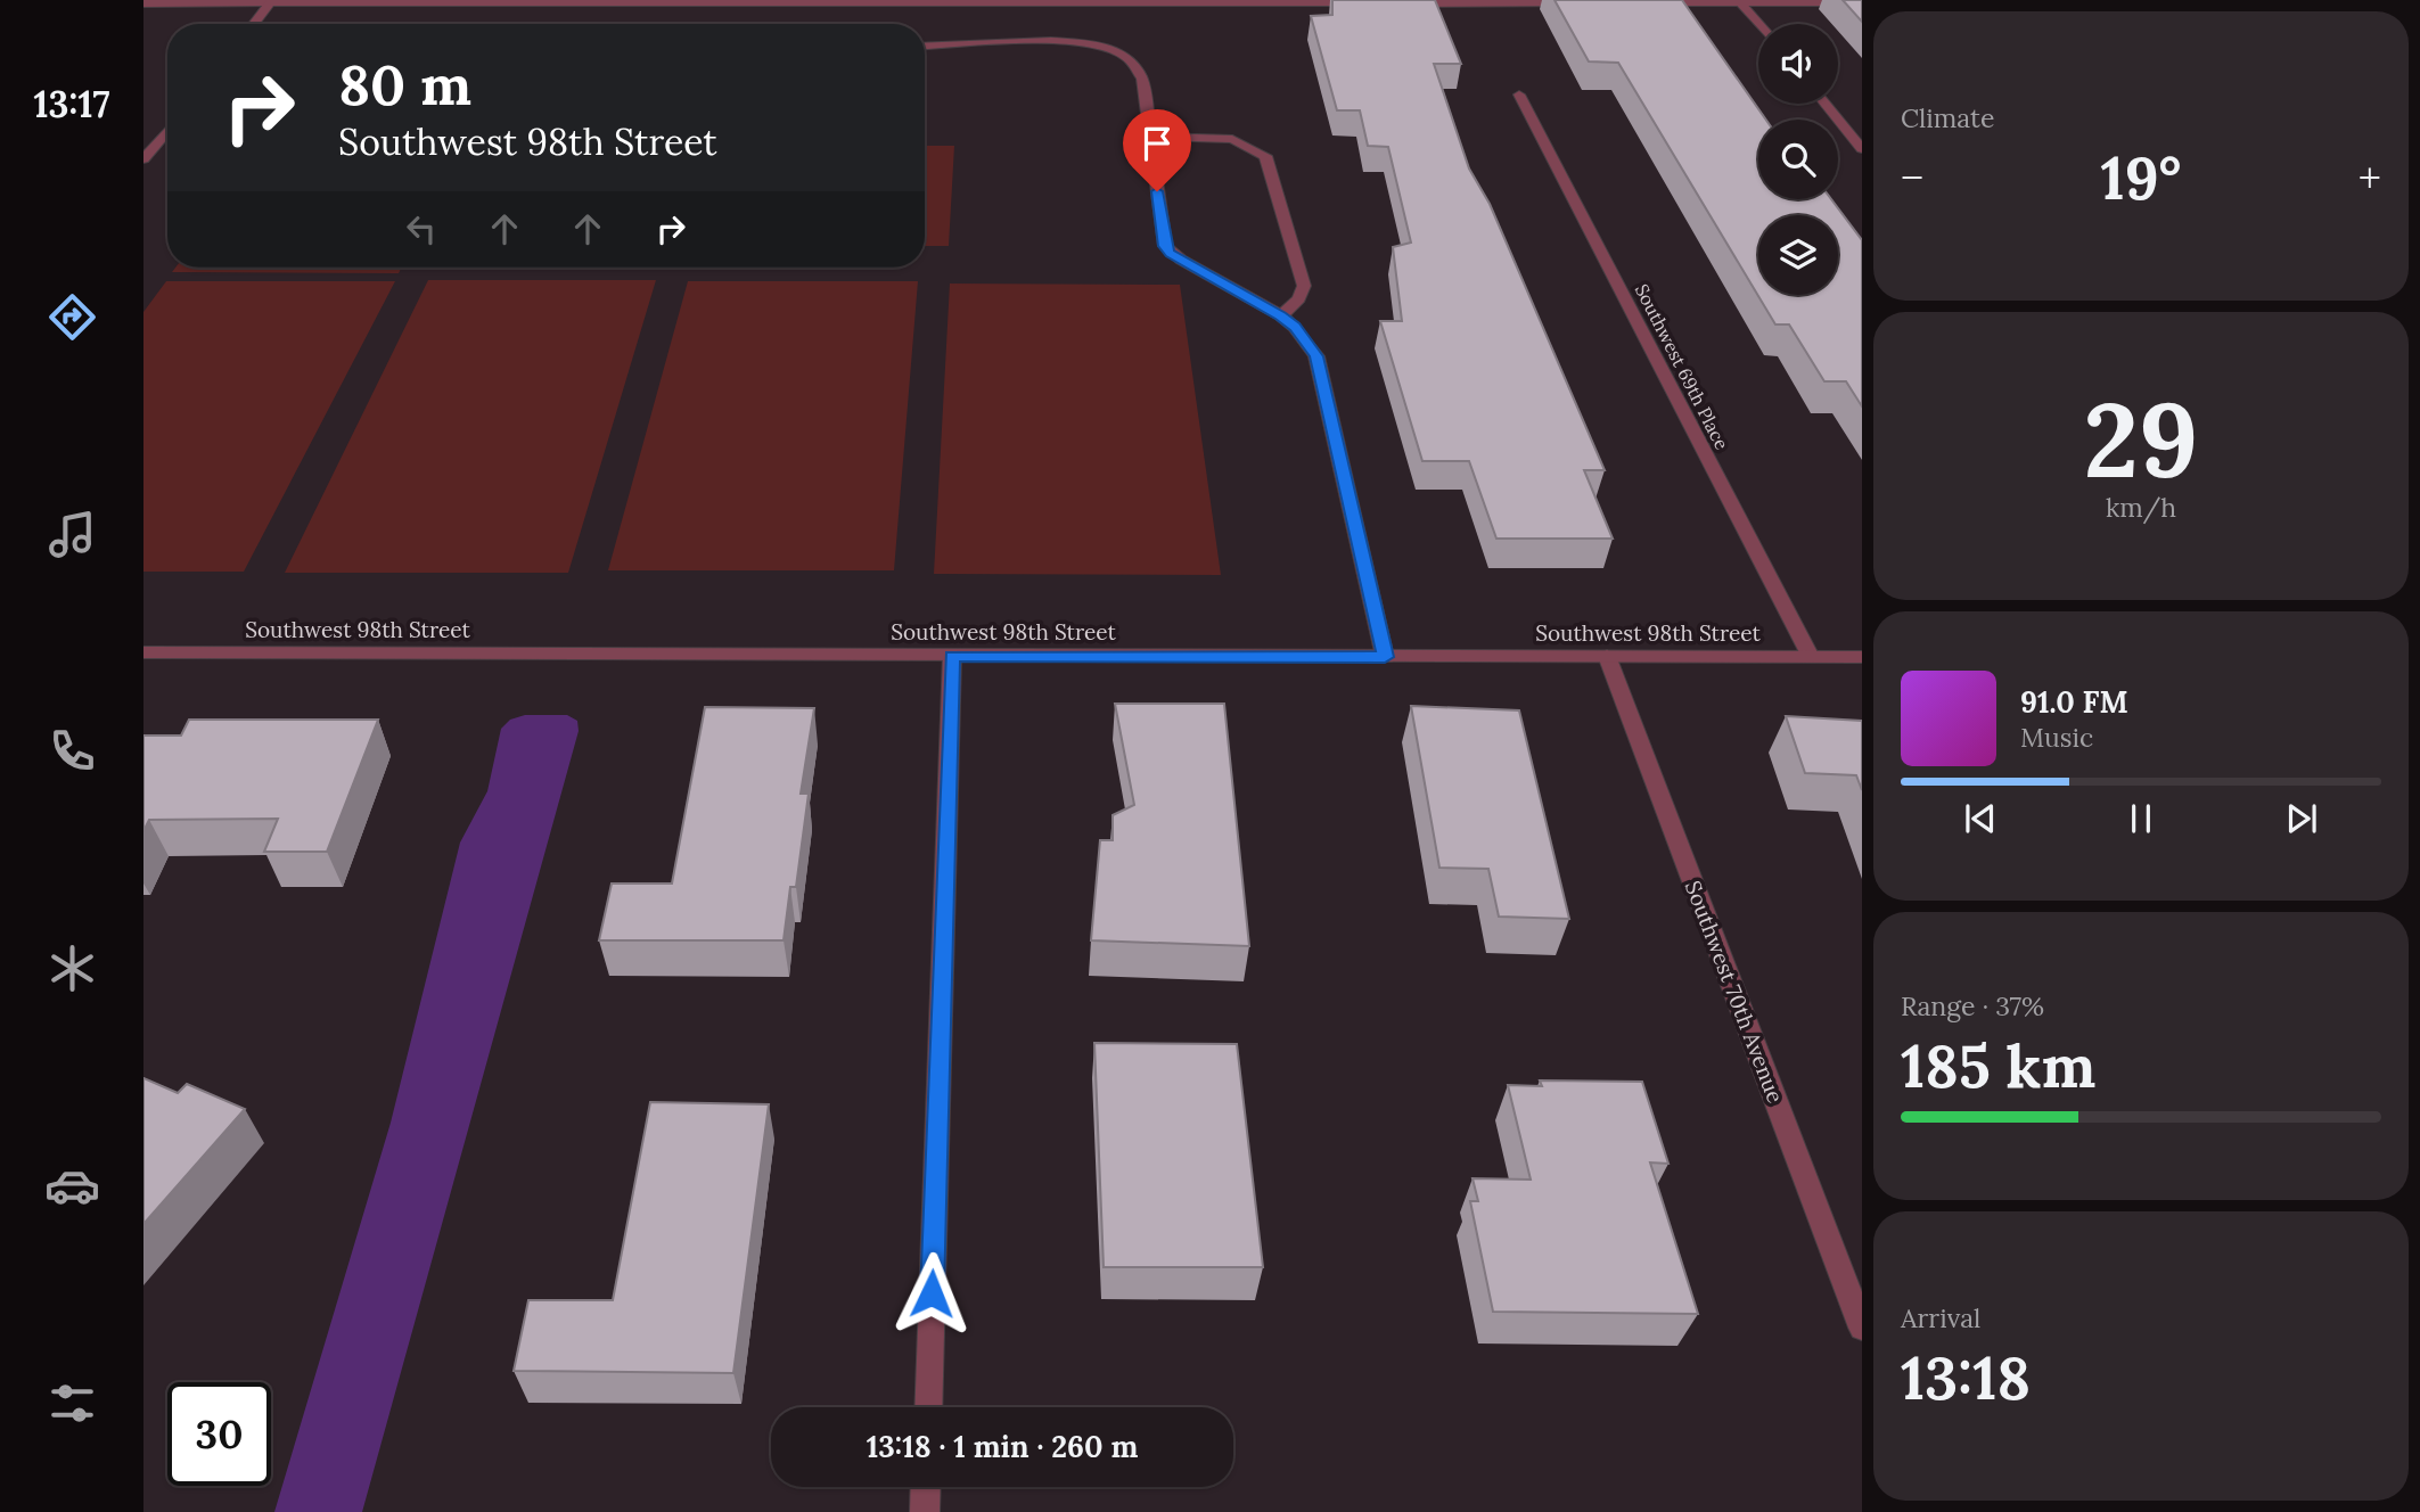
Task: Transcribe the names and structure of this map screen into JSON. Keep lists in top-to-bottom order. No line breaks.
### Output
{"streets":{"street":["Southwest 69th Place","Southwest 98th Street","Southwest 70th Avenue"]},"crossings":[["Southwest 69th Place","Southwest 98th Street"],["Southwest 98th Street","Southwest 70th Avenue"]],"page":{"tabs":"13:17","tile":["Climate",["29","km/h"],["Range · 37%","185 km"],["Arrival","13:18"]],"turn":["80 m","Southwest 98th Street"],"heat":["−","19°","+"],"song":["91.0 FM","Music"],"limit":"30","trip":"13:18 · 1 min · 260 m"}}
